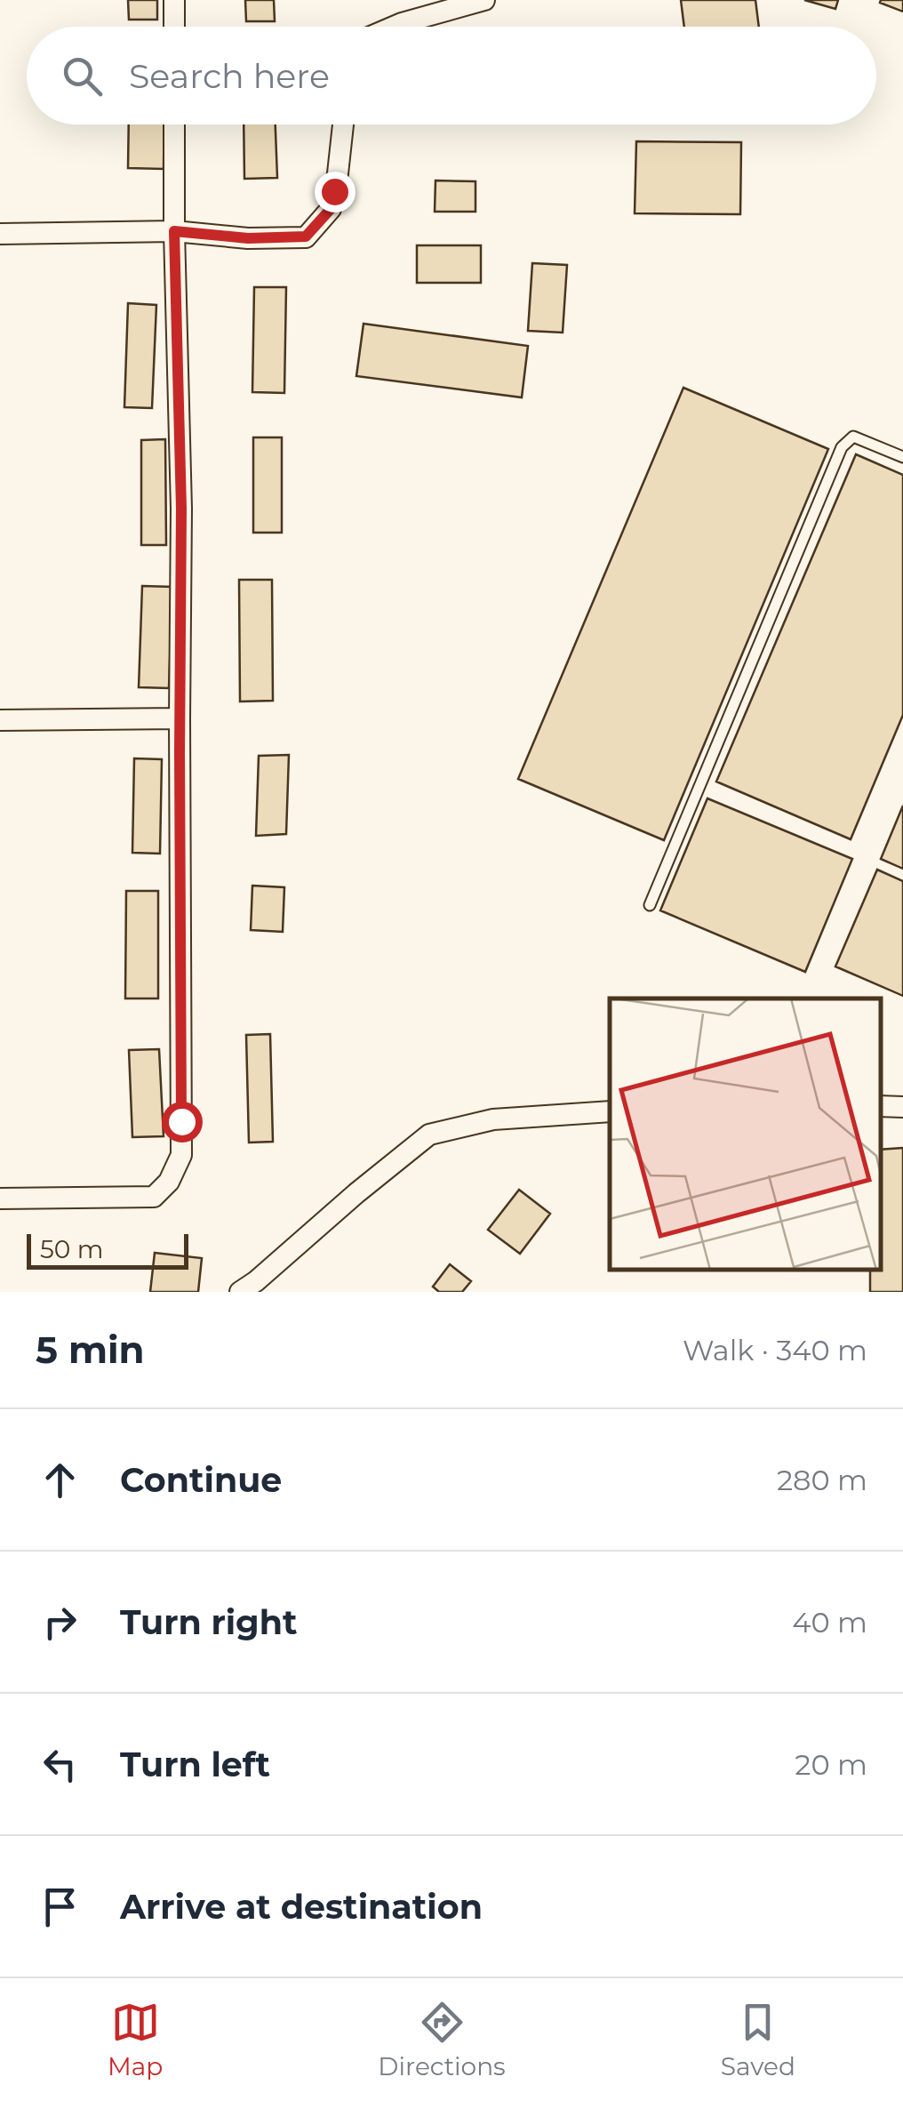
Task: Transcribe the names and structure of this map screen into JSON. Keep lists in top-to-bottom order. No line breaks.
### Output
{"scale_bar":"50 m","page":{"search":"Search here","scale":"50 m","heading":["5 min","Walk · 340 m"],"list":[["Continue","280 m"],["Turn right","40 m"],["Turn left","20 m"],"Arrive at destination"],"nav":["Map","Directions","Saved"]}}
